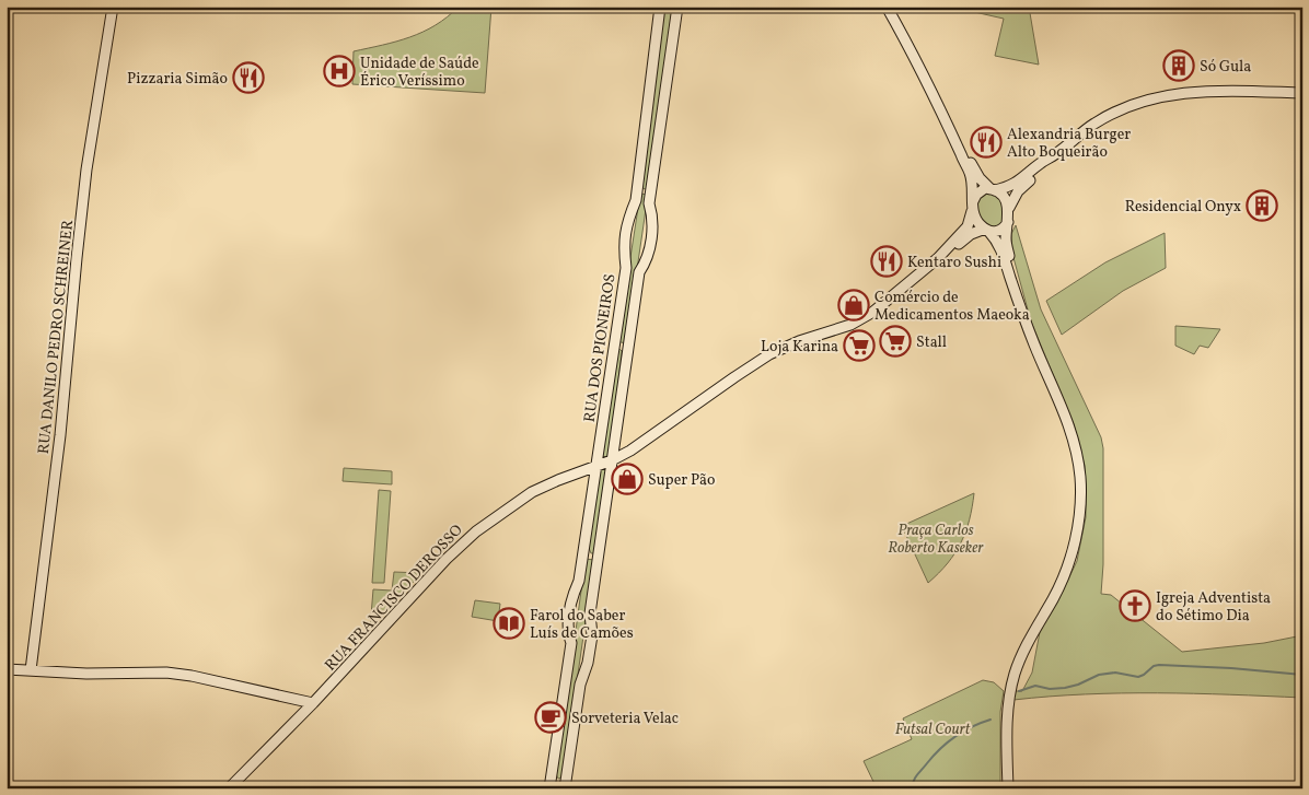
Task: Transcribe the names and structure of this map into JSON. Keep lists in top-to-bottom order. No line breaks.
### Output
{"streets":{"main road":["RUA DANILO PEDRO SCHREINER","RUA DOS PIONEIROS","RUA FRANCISCO DEROSSO"]},"crossings":[["RUA DOS PIONEIROS","RUA FRANCISCO DEROSSO"]],"parks":["Praça Carlos Roberto Kaseker","Futsal Court"],"places":{"building":["Só Gula","Residencial Onyx"],"hospital":["Unidade de Saúde Érico Veríssimo"],"restaurant":["Pizzaria Simão","Alexandria Burger Alto Boqueirão","Kentaro Sushi"],"shop":["Comércio de Medicamentos Maeoka","Super Pão"],"supermarket":["Stall","Loja Karina"],"church":["Igreja Adventista do Sétimo Dia"],"library":["Farol do Saber Luís de Camões"],"cafe":["Sorveteria Velac"]}}
